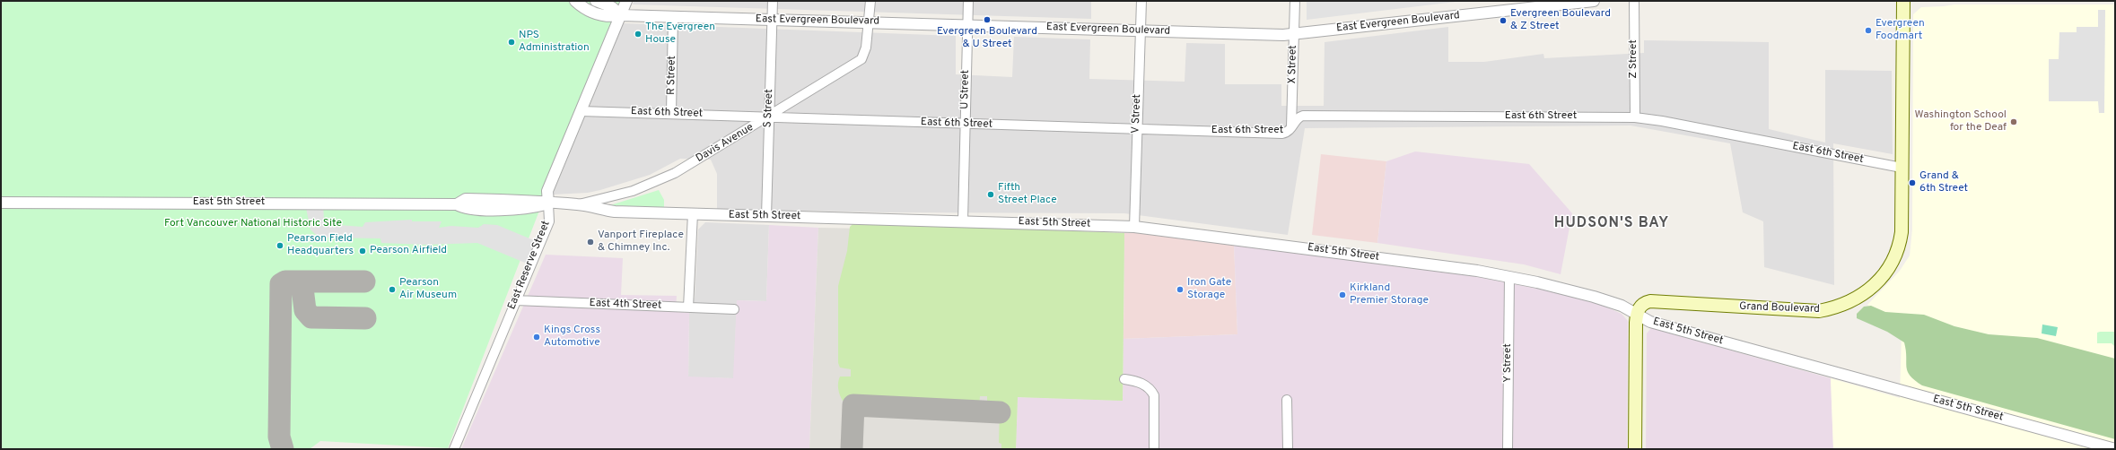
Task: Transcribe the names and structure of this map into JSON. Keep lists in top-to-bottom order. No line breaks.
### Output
{"streets":{"main road":["Grand Boulevard"],"street":["East Evergreen Boulevard","Z Street","X Street","R Street","U Street","S Street","East 6th Street","V Street","Davis Avenue","East 5th Street","East Reserve Street","East 4th Street","Y Street"]},"crossings":[["East Evergreen Boulevard","X Street"],["East Evergreen Boulevard","R Street"],["East Evergreen Boulevard","U Street"],["East Evergreen Boulevard","S Street"],["East Evergreen Boulevard","V Street"],["East Evergreen Boulevard","Davis Avenue"],["East Evergreen Boulevard","East Reserve Street"],["Z Street","East 6th Street"],["X Street","East 6th Street"],["R Street","East 6th Street"],["U Street","East 6th Street"],["U Street","East 5th Street"],["S Street","East 6th Street"],["S Street","Davis Avenue"],["S Street","East 5th Street"],["East 6th Street","V Street"],["East 6th Street","Davis Avenue"],["East 6th Street","East Reserve Street"],["East 6th Street","Grand Boulevard"],["V Street","East 5th Street"],["Davis Avenue","East 5th Street"],["East 5th Street","East Reserve Street"],["East 5th Street","Grand Boulevard"],["East 5th Street","Y Street"],["East Reserve Street","East 4th Street"]],"districts":["HUDSON'S BAY"],"parks":["Fort Vancouver National Historic Site"],"places":["Evergreen Boulevard & U Street","Evergreen Boulevard & Z Street","Evergreen Foodmart","The Evergreen House","NPS Administration","Washington School for the Deaf","Grand & 6th Street","Fifth Street Place","Vanport Fireplace & Chimney Inc.","Pearson Field Headquarters","Pearson Airfield","Pearson Air Museum","Iron Gate Storage","Kirkland Premier Storage","Kings Cross Automotive"]}
